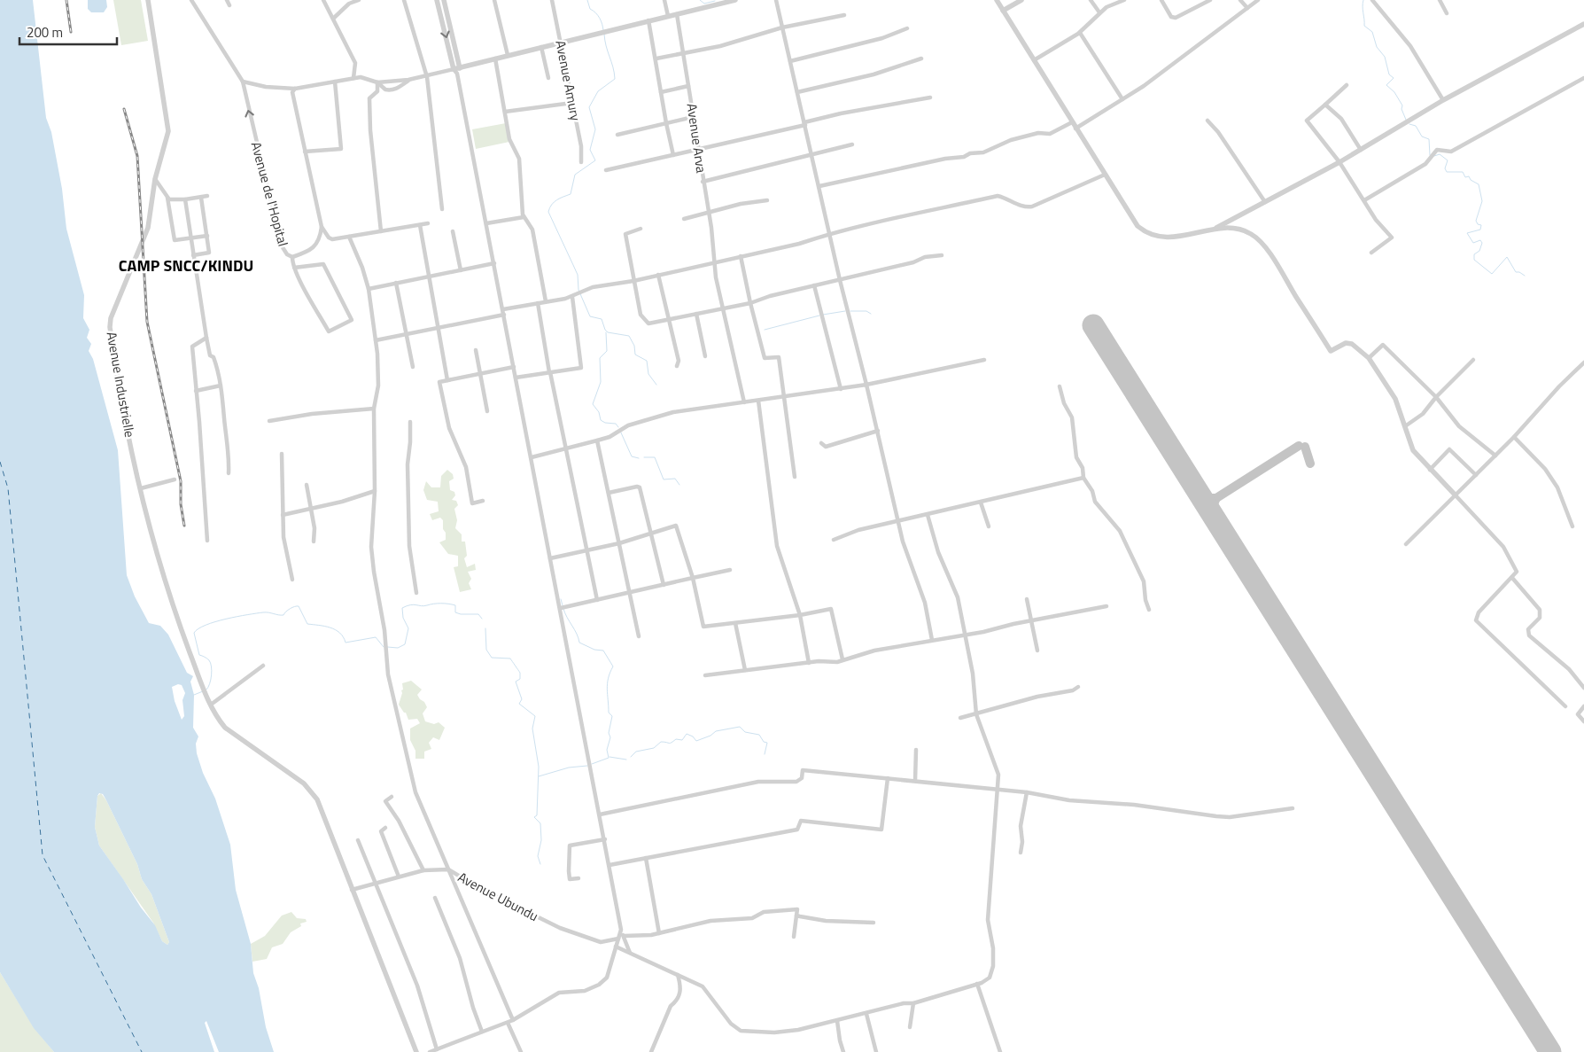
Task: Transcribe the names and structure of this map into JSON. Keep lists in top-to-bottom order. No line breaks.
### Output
{"streets":{"street":["Avenue Amury","Avenue Arva","Avenue de l'Hopital","Avenue Industrielle","Avenue Ubundu"]},"crossings":[["Avenue Industrielle","Avenue Ubundu"]],"one_way":["Avenue de l'Hopital"],"districts":["CAMP SNCC/KINDU"],"scale_bar":"200 m"}
